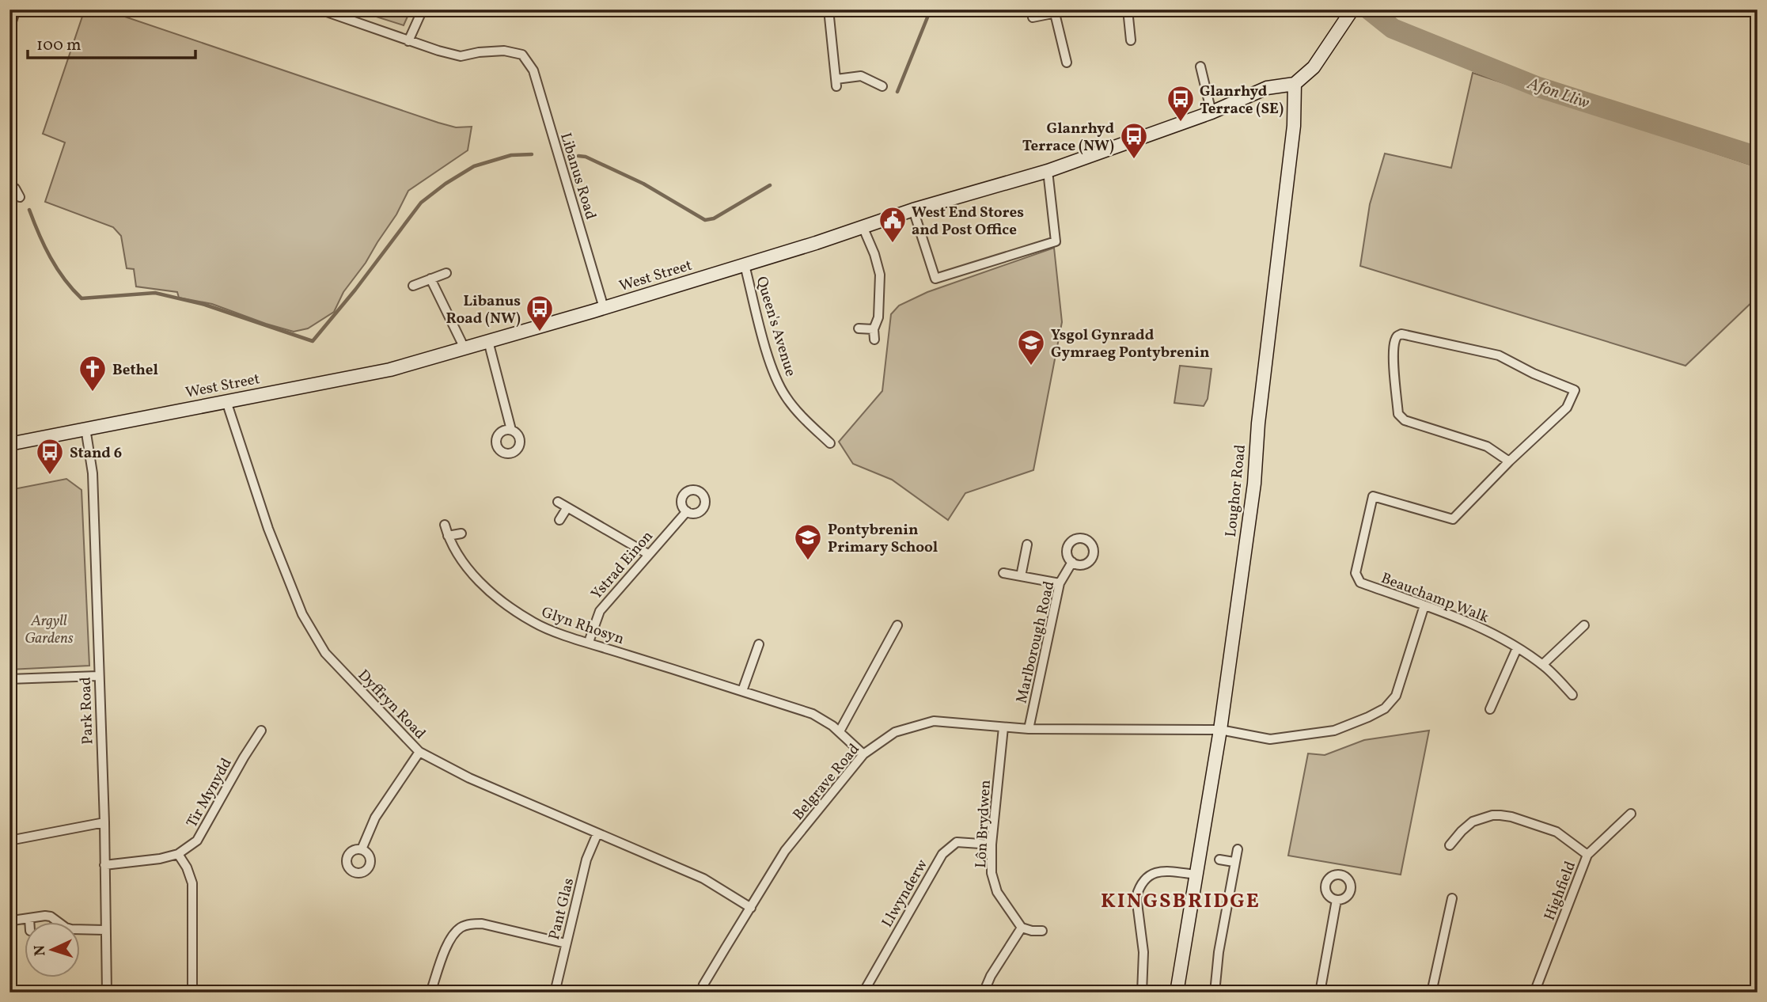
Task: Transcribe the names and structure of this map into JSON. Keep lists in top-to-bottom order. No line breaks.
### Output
{"streets":{"main road":["West Street","Loughor Road"],"street":["Libanus Road","Queen's Avenue","Ystrad Einon","Beauchamp Walk","Glyn Rhosyn","Marlborough Road","Dyffryn Road","Park Road","Belgrave Road","Tir Mynydd","Lôn Brydwen","Highfield","Llwynderw","Pant Glas"]},"crossings":[["Libanus Road","West Street"],["West Street","Queen's Avenue"],["West Street","Loughor Road"],["West Street","Dyffryn Road"],["West Street","Park Road"],["Loughor Road","Belgrave Road"],["Ystrad Einon","Glyn Rhosyn"],["Beauchamp Walk","Belgrave Road"],["Glyn Rhosyn","Belgrave Road"],["Marlborough Road","Belgrave Road"],["Dyffryn Road","Belgrave Road"],["Dyffryn Road","Pant Glas"],["Park Road","Tir Mynydd"],["Belgrave Road","Lôn Brydwen"],["Lôn Brydwen","Llwynderw"]],"districts":["KINGSBRIDGE"],"water":["Afon Lliw"],"parks":["Argyll Gardens"],"places":{"bus stop":["Glanrhyd Terrace (SE)","Glanrhyd Terrace (NW)","Libanus Road (NW)","Stand 6"],"public building":["West End Stores and Post Office"],"school or university":["Ysgol Gynradd Gymraeg Pontybrenin","Pontybrenin Primary School"],"church":["Bethel"]},"scale_bar":"100 m","north":"left"}
